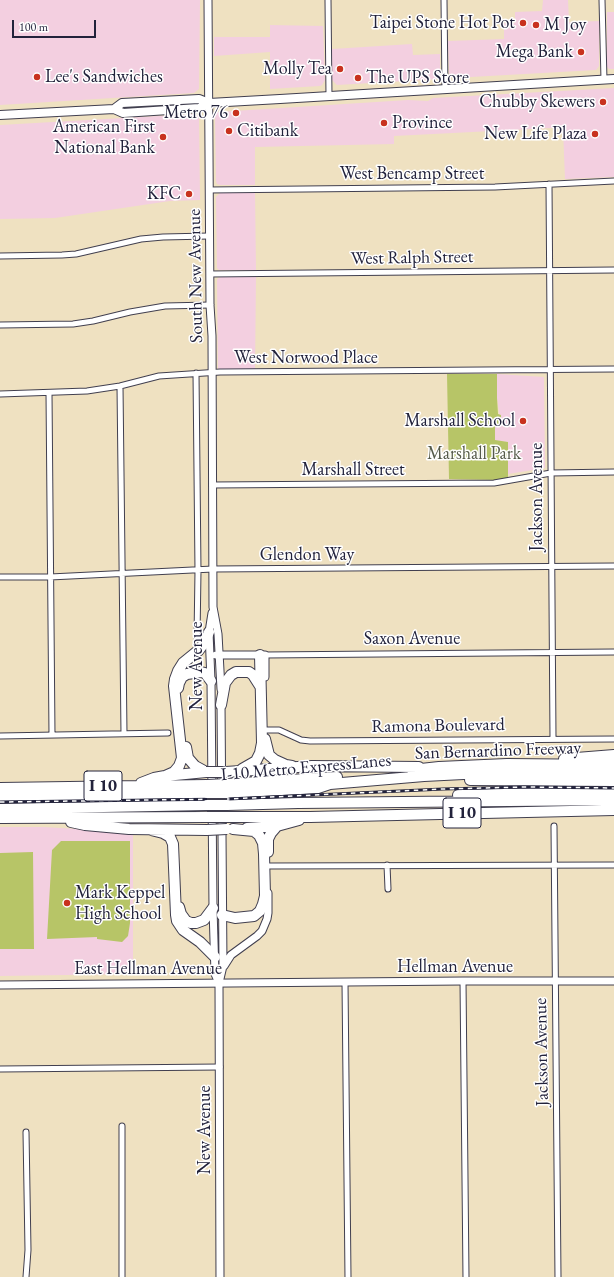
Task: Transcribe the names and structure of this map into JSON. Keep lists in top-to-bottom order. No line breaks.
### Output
{"streets":{"highway":["San Bernardino Freeway","I-10 Metro ExpressLanes","I 10"],"main road":["South New Avenue","Saxon Avenue","New Avenue","Hellman Avenue","East Hellman Avenue"],"street":["West Bencamp Street","West Ralph Street","West Norwood Place","Marshall Street","Jackson Avenue","Glendon Way","Ramona Boulevard"]},"crossings":[["West Bencamp Street","South New Avenue"],["West Bencamp Street","Jackson Avenue"],["West Ralph Street","South New Avenue"],["West Ralph Street","Jackson Avenue"],["South New Avenue","West Norwood Place"],["South New Avenue","Marshall Street"],["South New Avenue","Glendon Way"],["West Norwood Place","Jackson Avenue"],["Marshall Street","Jackson Avenue"],["Jackson Avenue","Glendon Way"],["Jackson Avenue","Saxon Avenue"],["Jackson Avenue","Ramona Boulevard"],["Jackson Avenue","Hellman Avenue"],["Saxon Avenue","New Avenue"],["New Avenue","East Hellman Avenue"],["San Bernardino Freeway","I-10 Metro ExpressLanes"],["Hellman Avenue","East Hellman Avenue"]],"parks":["Marshall Park"],"places":["Taipei Stone Hot Pot","M Joy","Mega Bank","Molly Tea","Lee's Sandwiches","The UPS Store","Chubby Skewers","Metro 76","Province","Citibank","New Life Plaza","American First National Bank","KFC","Marshall School","Mark Keppel High School"],"scale_bar":"100 m"}
